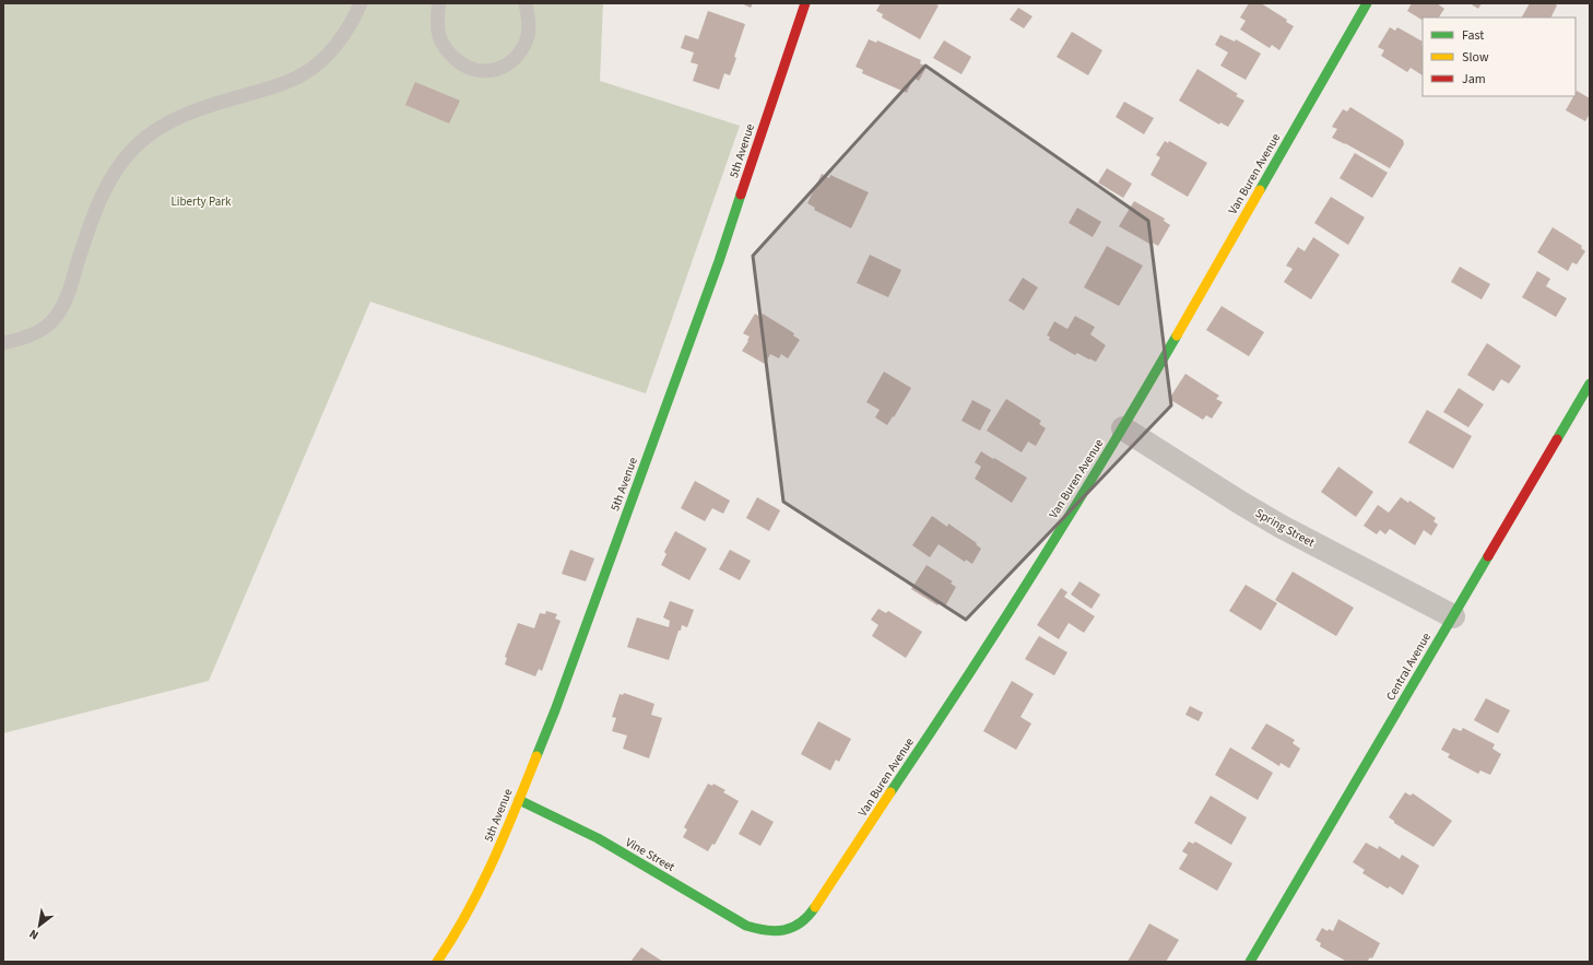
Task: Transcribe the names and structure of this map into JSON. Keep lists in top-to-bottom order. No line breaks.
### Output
{"streets":{"street":["5th Avenue","Van Buren Avenue","Spring Street","Central Avenue","Vine Street"]},"crossings":[["5th Avenue","Vine Street"],["Van Buren Avenue","Spring Street"],["Van Buren Avenue","Vine Street"],["Spring Street","Central Avenue"]],"parks":["Liberty Park"],"legend":["Fast","Slow","Jam"],"north":"bottom left"}
